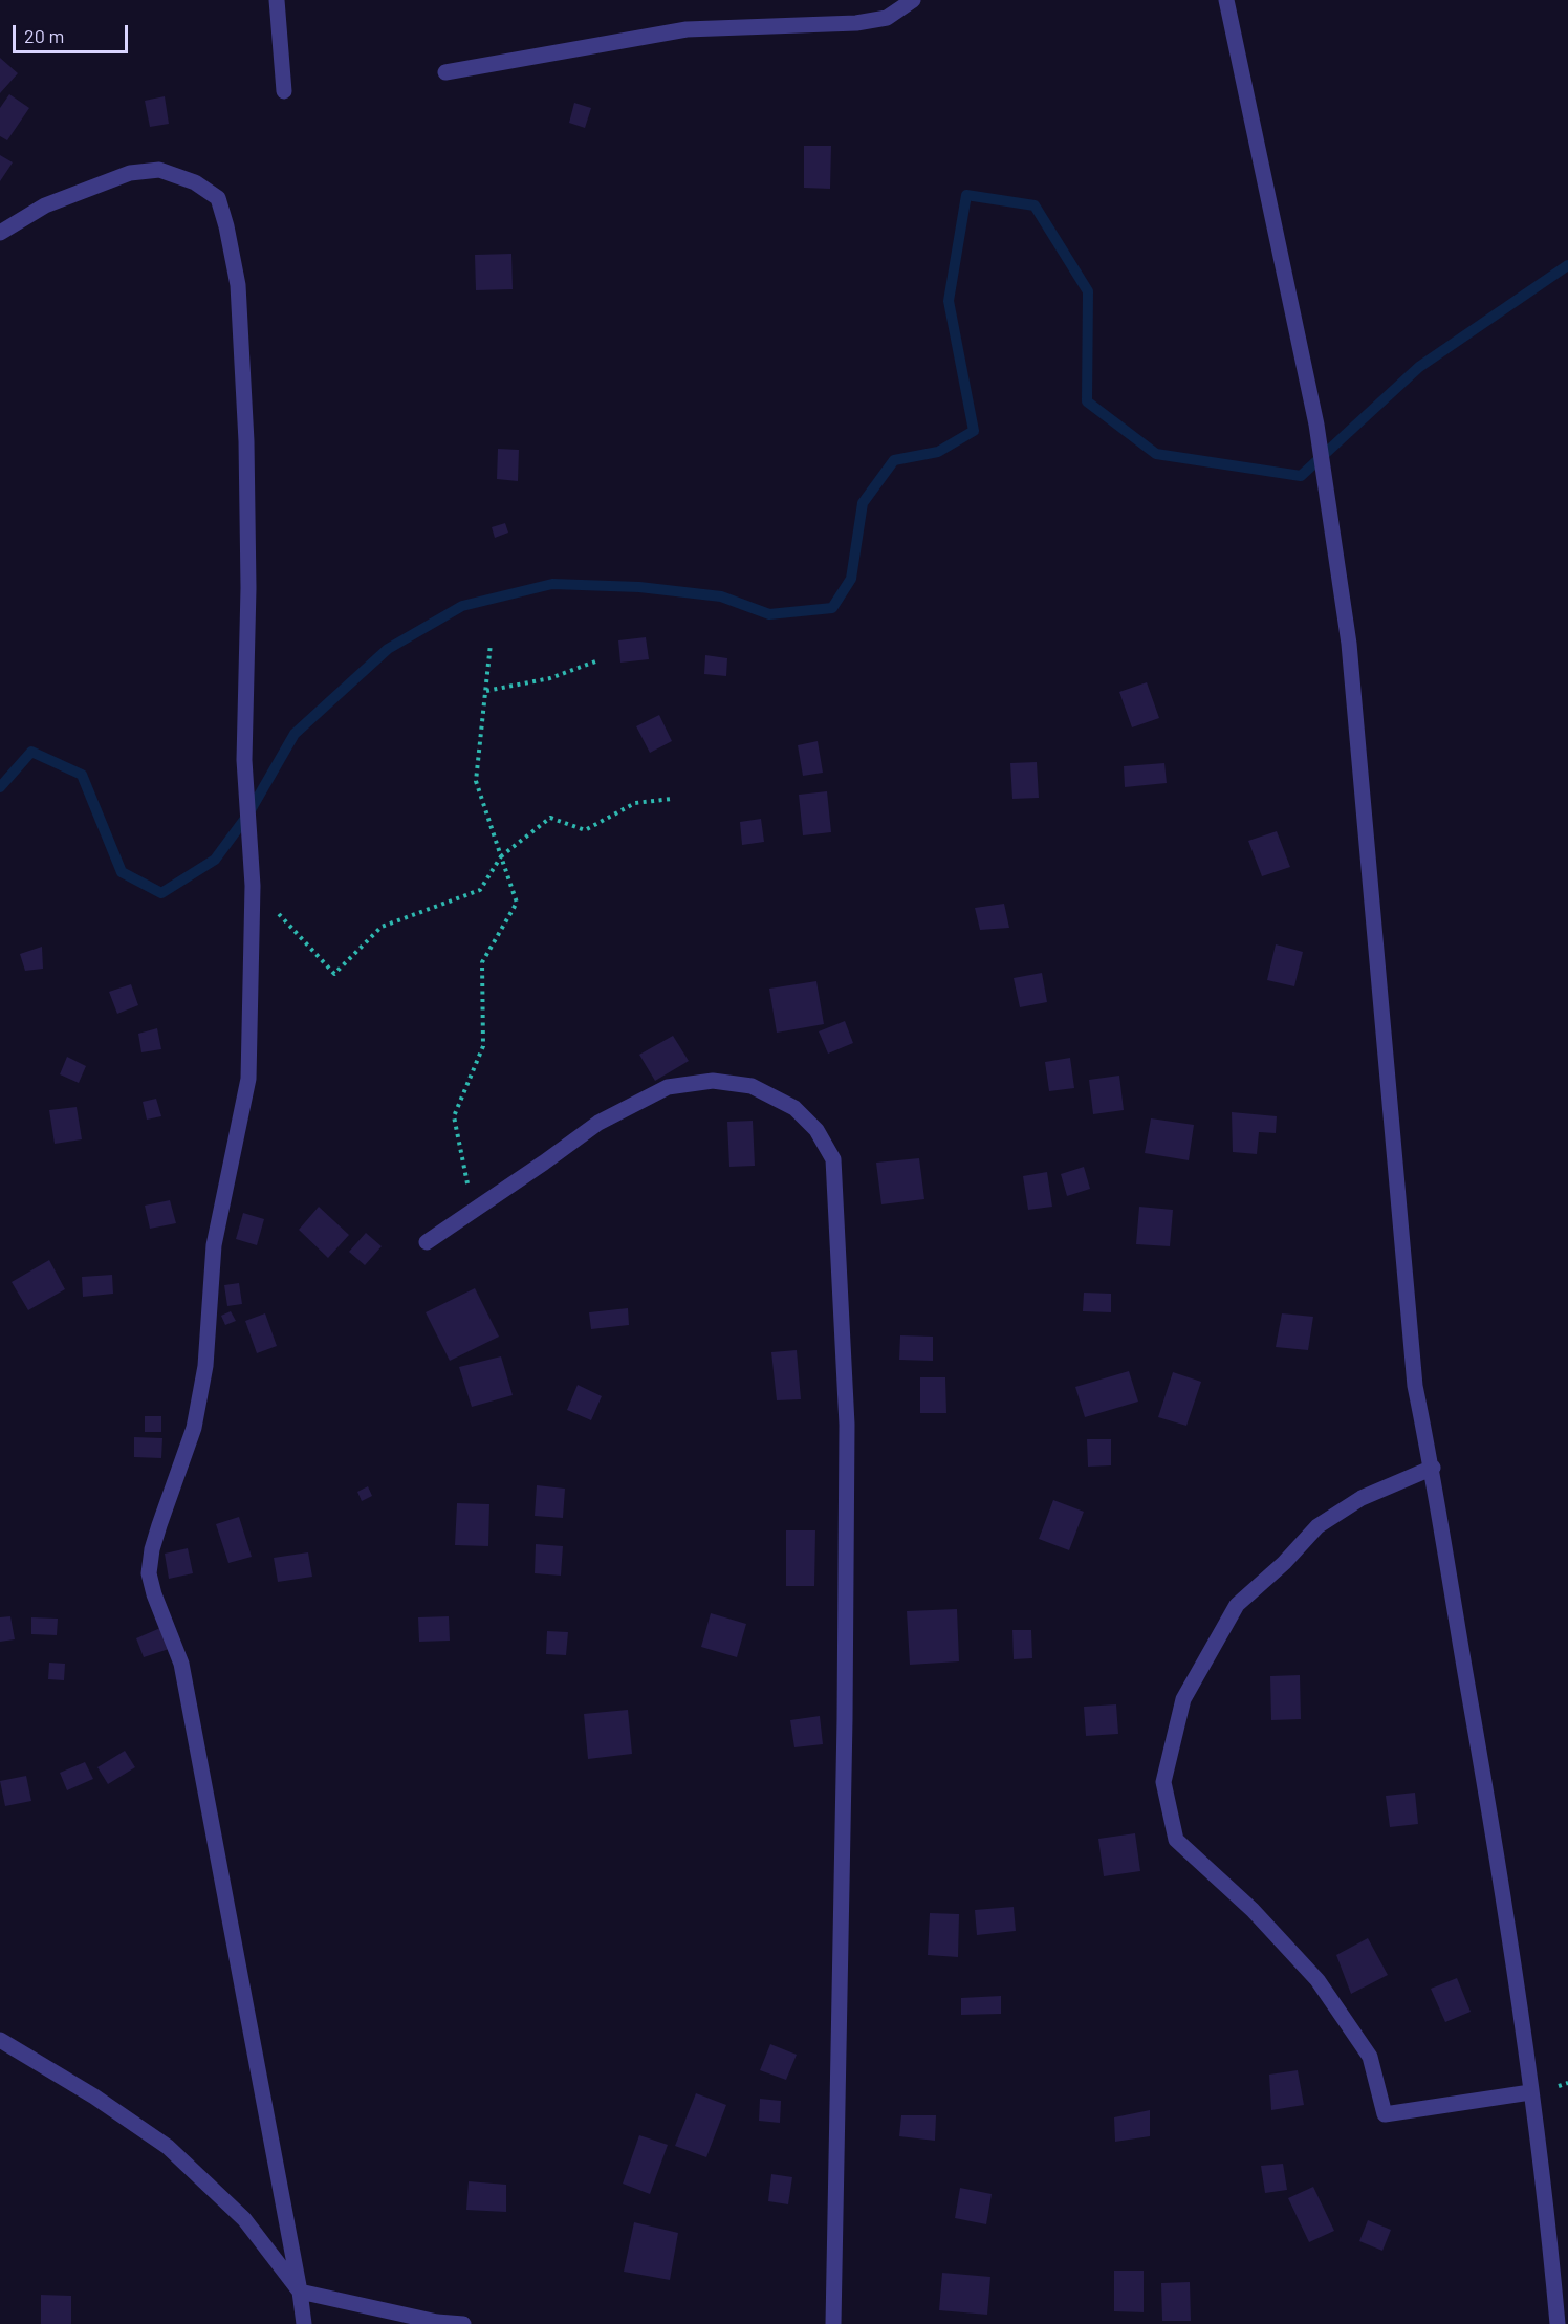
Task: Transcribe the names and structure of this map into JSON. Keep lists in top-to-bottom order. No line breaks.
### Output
{"scale_bar":"20 m"}
